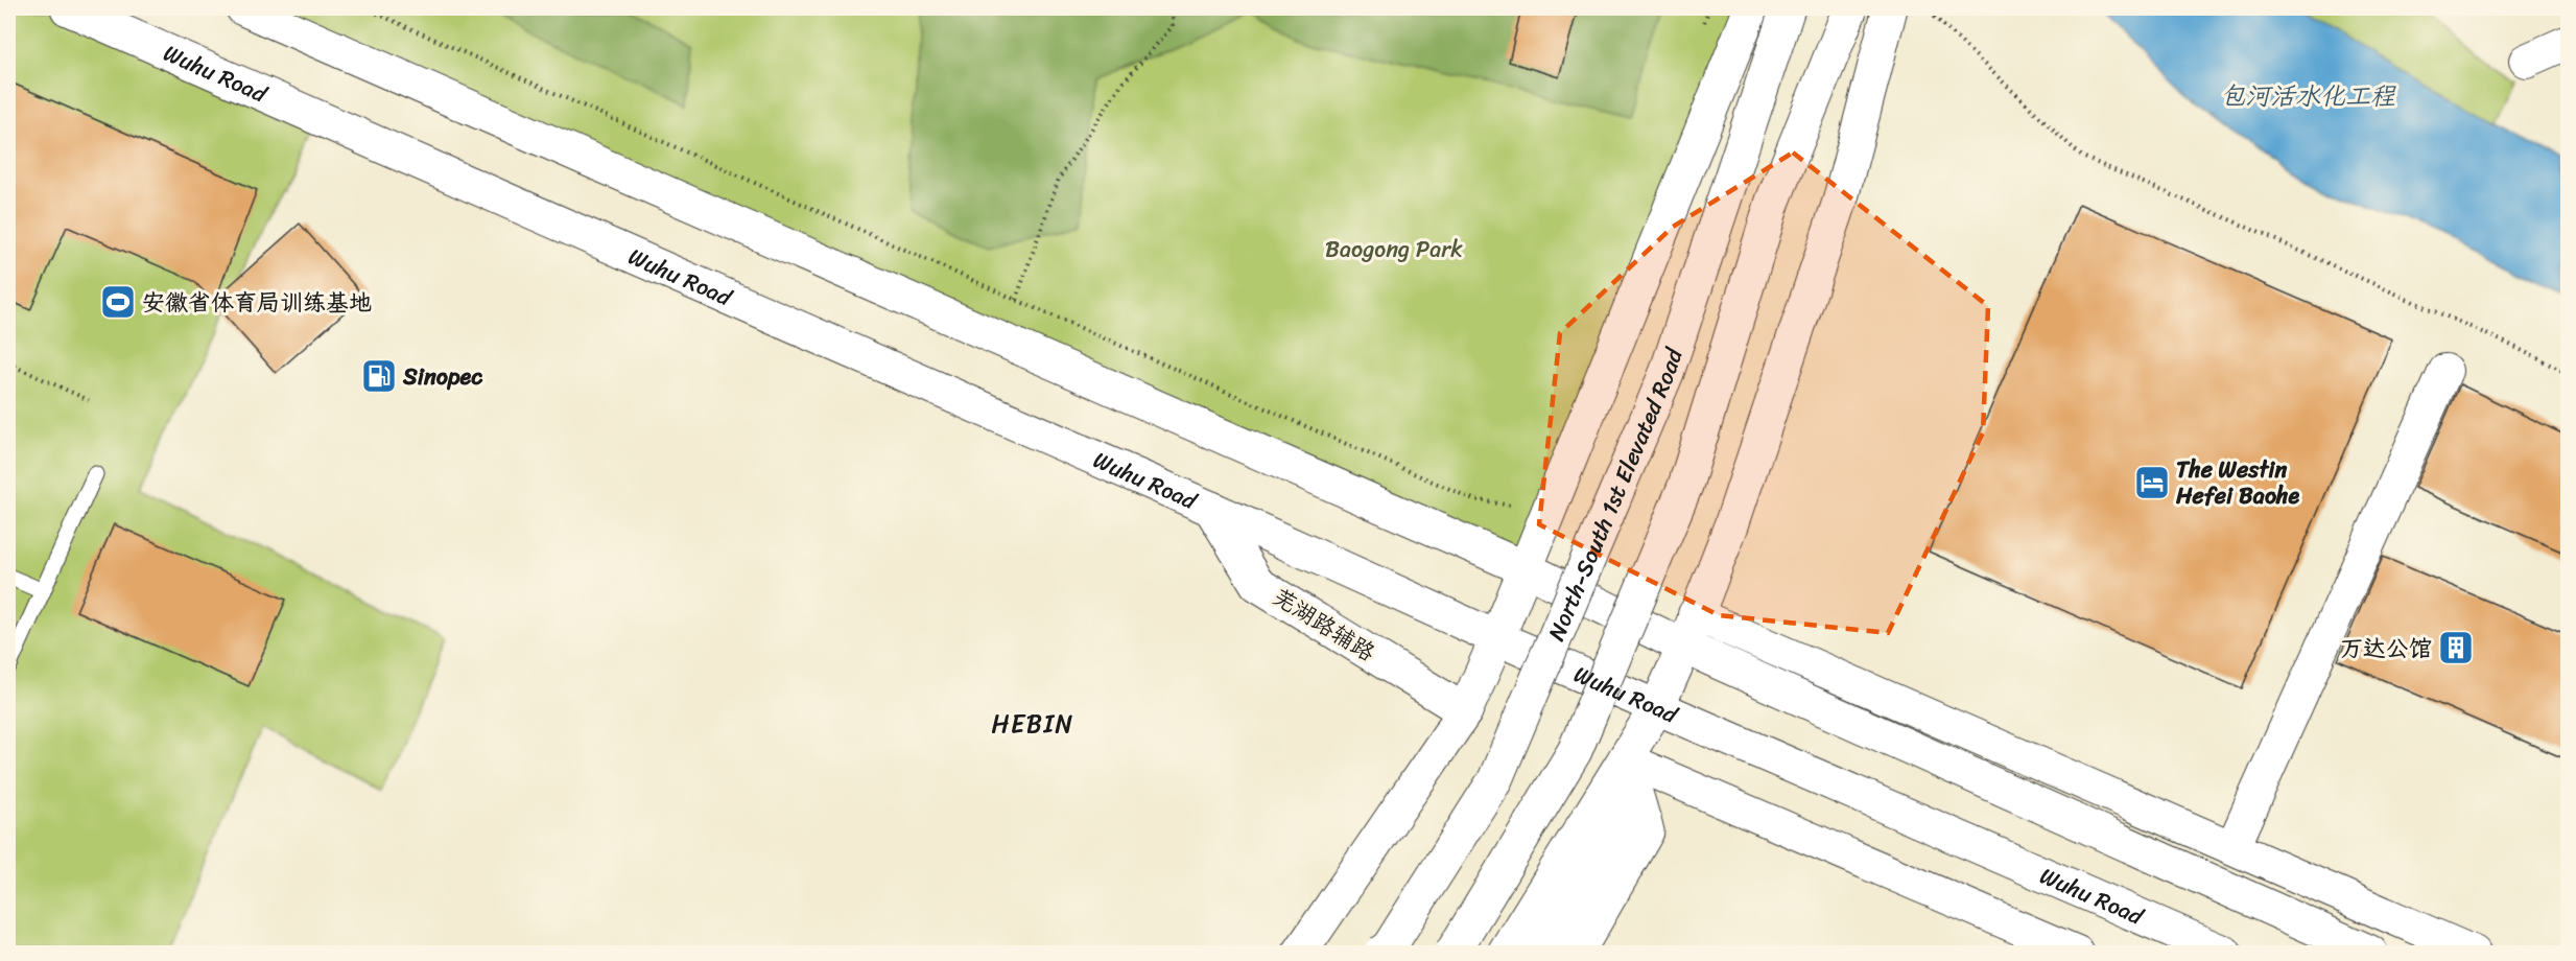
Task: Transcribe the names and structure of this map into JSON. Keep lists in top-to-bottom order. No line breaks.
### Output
{"streets":{"main road":["Wuhu Road","North-South 1st Elevated Road","芜湖路辅路"]},"crossings":[["Wuhu Road","芜湖路辅路"]],"districts":["HEBIN"],"water":["包河活水化工程"],"parks":["Baogong Park"],"places":{"sports":["安徽省体育局训练基地"],"fuel station":["Sinopec"],"hotel":["The Westin Hefei Baohe"],"building":["万达公馆"]}}
